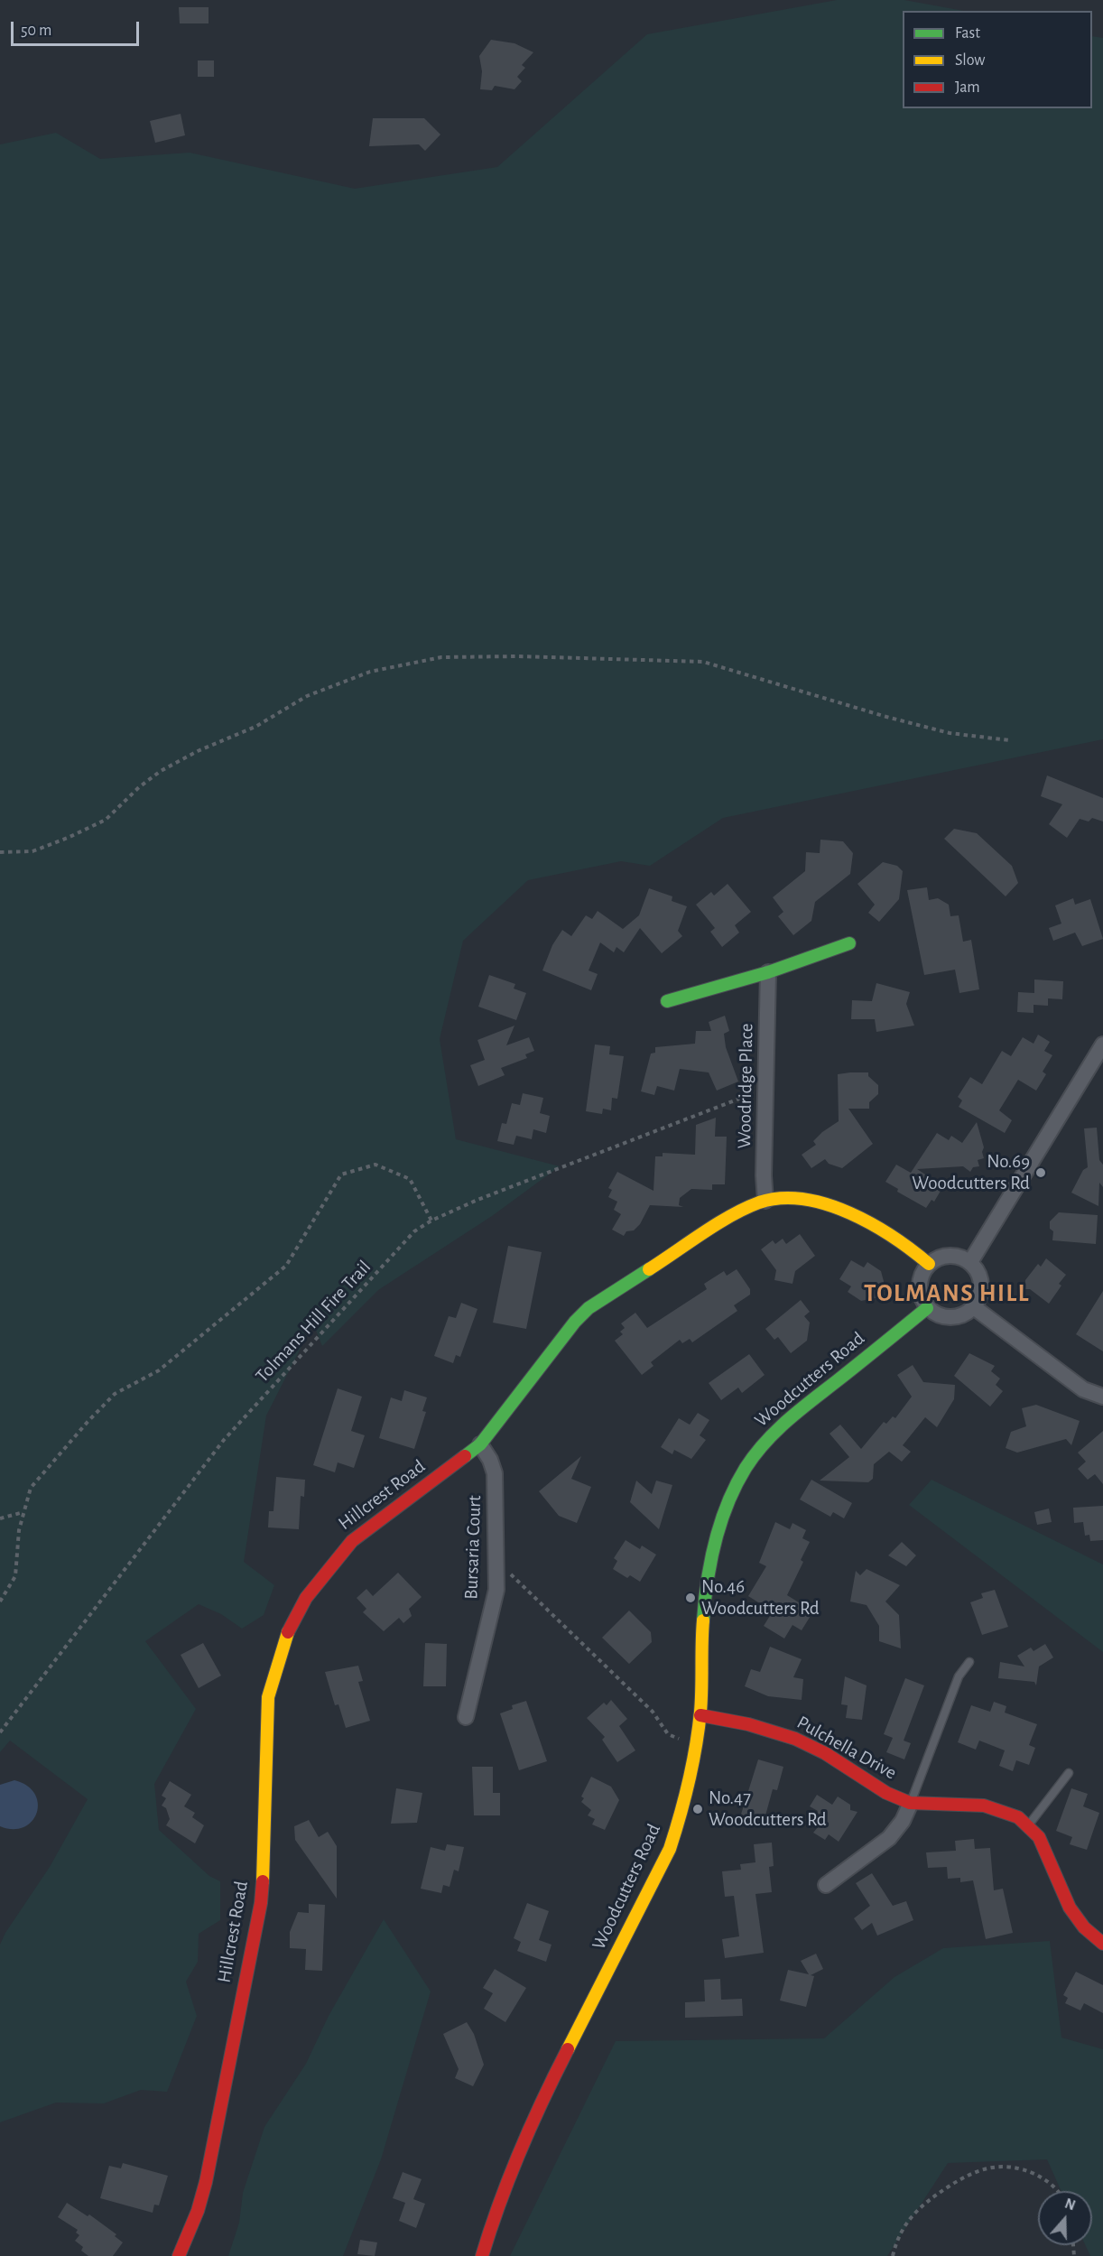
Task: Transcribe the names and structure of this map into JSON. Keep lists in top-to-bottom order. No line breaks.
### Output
{"streets":{"street":["Woodridge Place","Woodcutters Road","Hillcrest Road","Bursaria Court","Pulchella Drive"],"path":["Tolmans Hill Fire Trail"]},"crossings":[["Woodridge Place","Tolmans Hill Fire Trail"],["Woodridge Place","Hillcrest Road"],["Woodcutters Road","Hillcrest Road"],["Woodcutters Road","Pulchella Drive"],["Hillcrest Road","Bursaria Court"]],"districts":["TOLMANS HILL"],"places":["No.69 Woodcutters Rd","No.46 Woodcutters Rd","No.47 Woodcutters Rd"],"legend":["Fast","Slow","Jam"],"scale_bar":"50 m","north":"top"}
